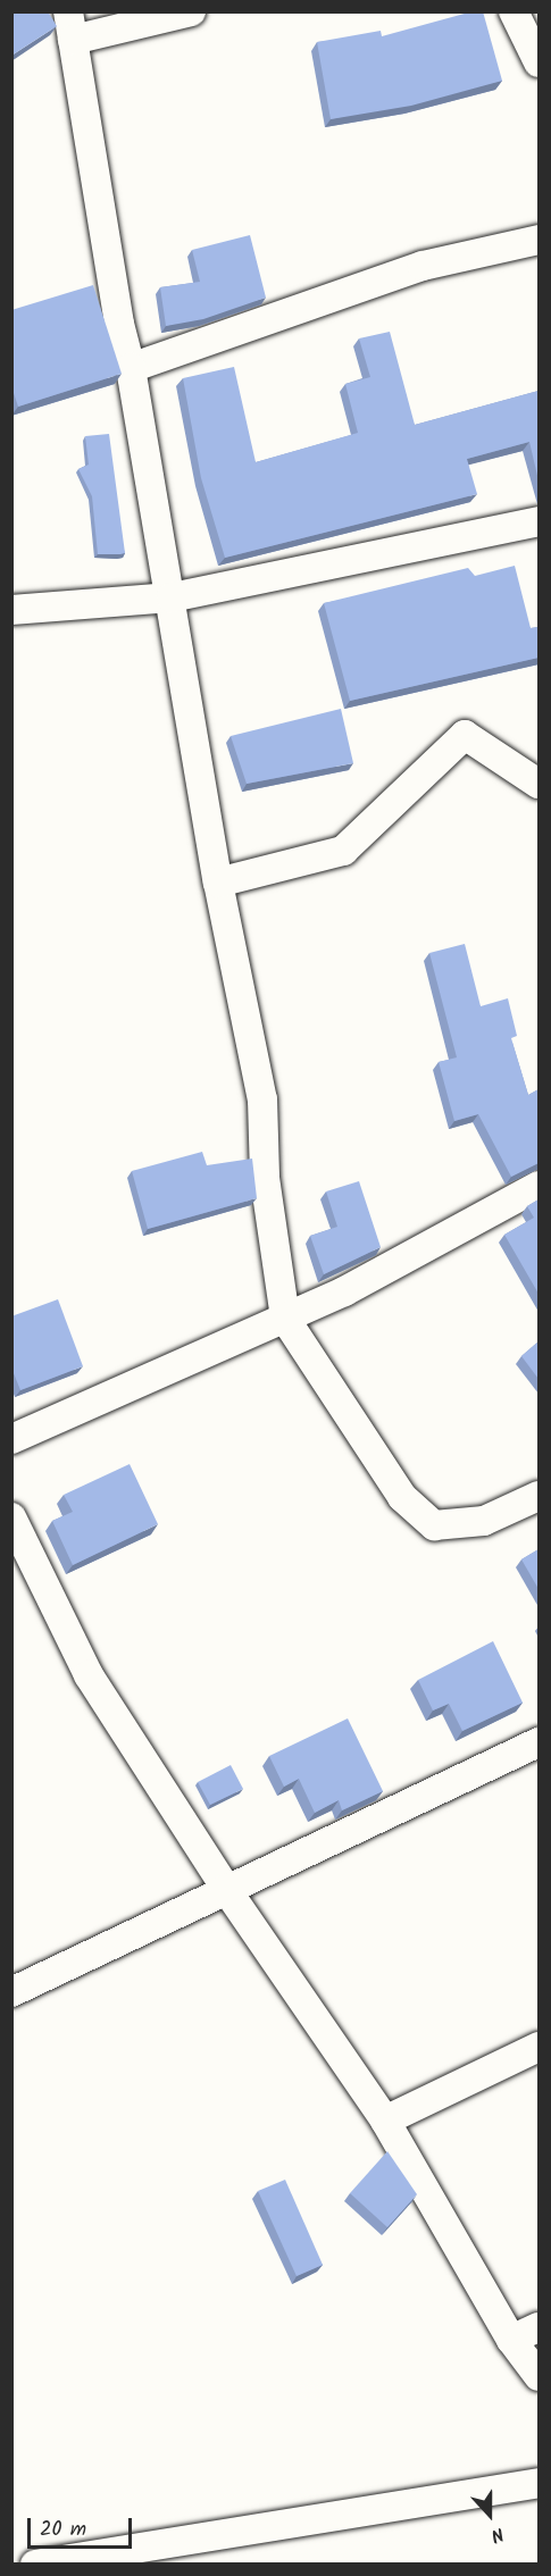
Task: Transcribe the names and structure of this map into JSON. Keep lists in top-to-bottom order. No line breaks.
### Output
{"scale_bar":"20 m","north":"bottom"}
